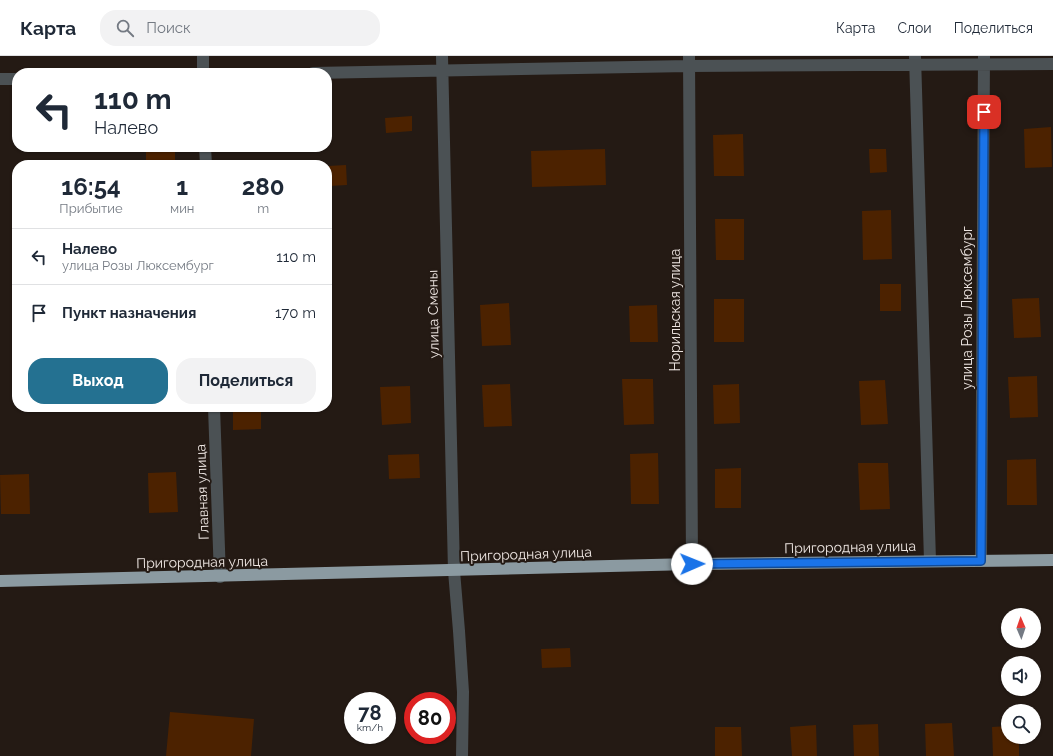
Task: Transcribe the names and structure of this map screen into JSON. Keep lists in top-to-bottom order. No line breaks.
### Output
{"streets":{"highway":["Пригородная улица"],"street":["улица Розы Люксембург","Норильская улица","улица Смены","Главная улица"]},"crossings":[["улица Розы Люксембург","Пригородная улица"],["Норильская улица","Пригородная улица"],["улица Смены","Пригородная улица"],["Главная улица","Пригородная улица"]],"north":"top","page":{"header":"Карта","search":"Поиск","nav":["Карта","Слои","Поделиться"],"turn":["110 m","Налево"],"eta":["16:54","Прибытие","1","мин","280","m"],"list":[{"name":"Налево","note":"улица Розы Люксембург","value":"110 m"},{"name":"Пункт назначения","value":"170 m"}],"buttons":["Выход","Поделиться"],"speed":"78 km/h","limit":"80"}}
